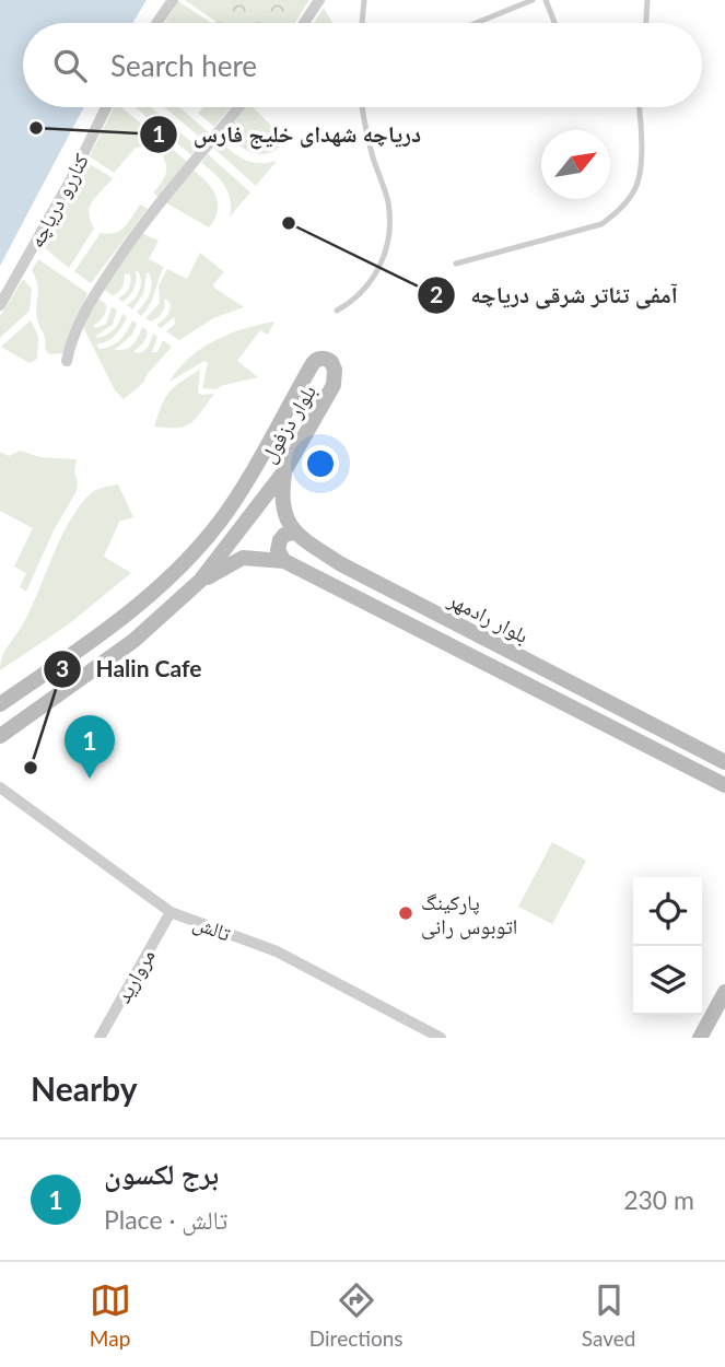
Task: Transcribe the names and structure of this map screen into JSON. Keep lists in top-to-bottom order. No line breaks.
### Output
{"streets":{"street":["کناررو دریاچه","بلوار دزفول","بلوار رادمهر","تالش","مروارید"]},"crossings":[["تالش","مروارید"]],"places":["دریاچه شهدای خلیج فارس","آمفی تئاتر شرقی دریاچه","Halin Cafe","پارکینگ اتوبوس رانی"],"north":"top right","page":{"search":"Search here","pins":"1","heading":"Nearby","list":[{"mark":"1","name":"برج لکسون","note":"Place · تالش","value":"230 m"}],"nav":["Map","Directions","Saved"]}}
